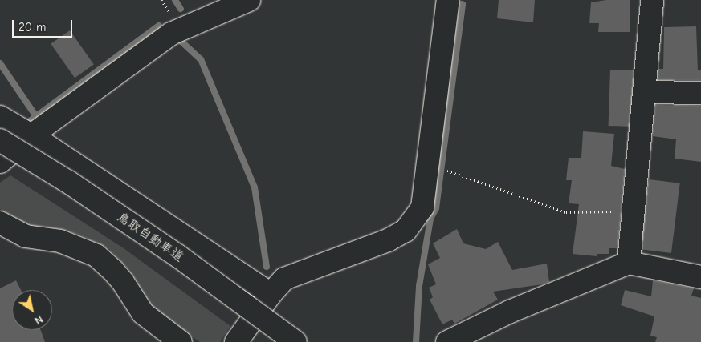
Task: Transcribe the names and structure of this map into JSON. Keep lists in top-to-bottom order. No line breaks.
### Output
{"streets":{"main road":["鳥取自動車道"]},"scale_bar":"20 m","north":"bottom right"}
